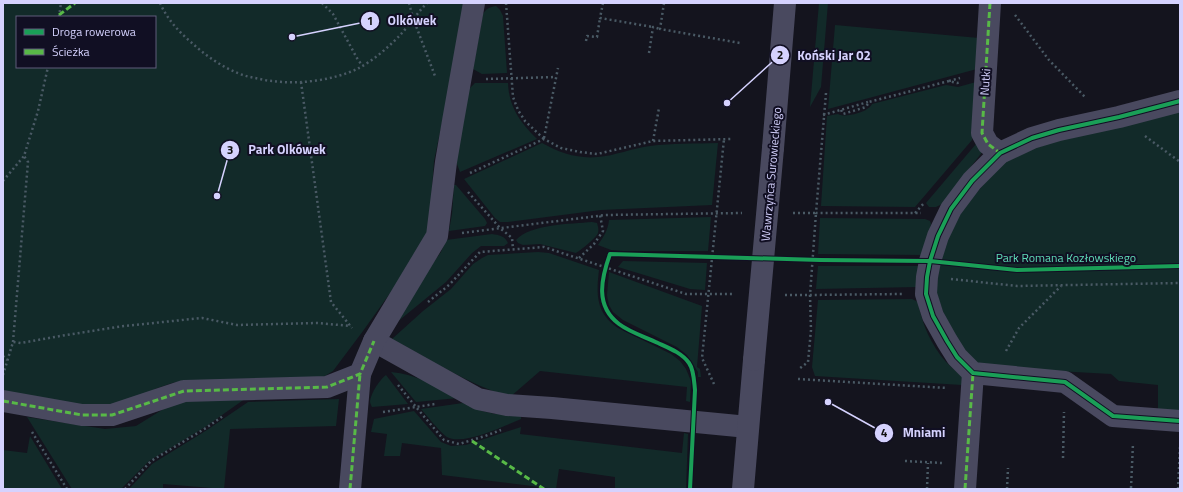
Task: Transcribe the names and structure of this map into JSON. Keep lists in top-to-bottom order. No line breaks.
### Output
{"streets":{"street":["Nutki","Wawrzyńca Surowieckiego"]},"parks":["Park Romana Kozłowskiego"],"places":["Olkówek","Koński Jar 02","Park Olkówek","Mniami"],"legend":["Droga rowerowa","Ścieżka"]}
